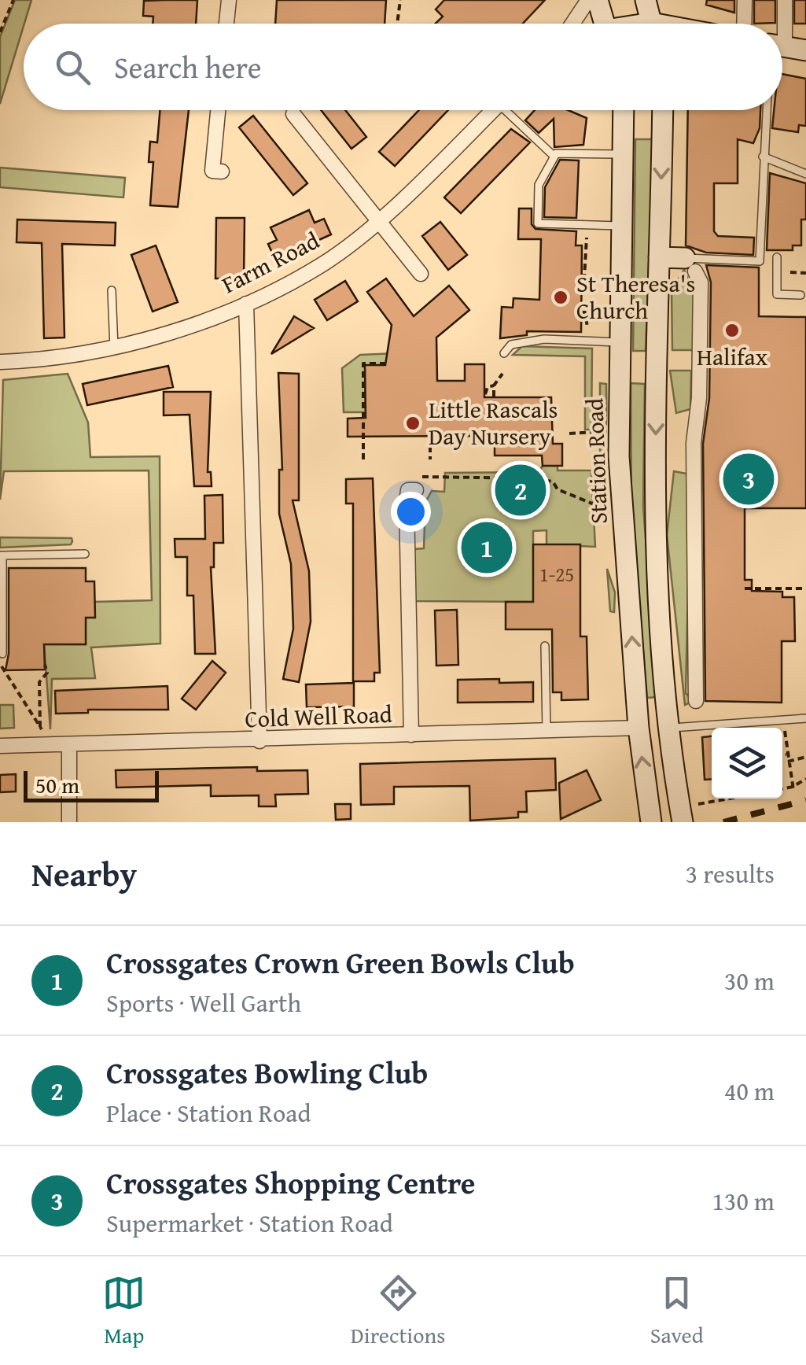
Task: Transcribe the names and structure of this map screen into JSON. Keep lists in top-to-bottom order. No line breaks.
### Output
{"streets":{"main road":["Station Road"],"street":["Farm Road","Cold Well Road"]},"crossings":[["Station Road","Cold Well Road"]],"places":["St Theresa's Church","Halifax","Little Rascals Day Nursery"],"house_numbers":["1-25"],"scale_bar":"50 m","page":{"search":"Search here","pins":["3","2","1"],"scale":"50 m","heading":["Nearby","3 results"],"list":[{"mark":"1","name":"Crossgates Crown Green Bowls Club","note":"Sports · Well Garth","value":"30 m"},{"mark":"2","name":"Crossgates Bowling Club","note":"Place · Station Road","value":"40 m"},{"mark":"3","name":"Crossgates Shopping Centre","note":"Supermarket · Station Road","value":"130 m"}],"nav":["Map","Directions","Saved"]}}
